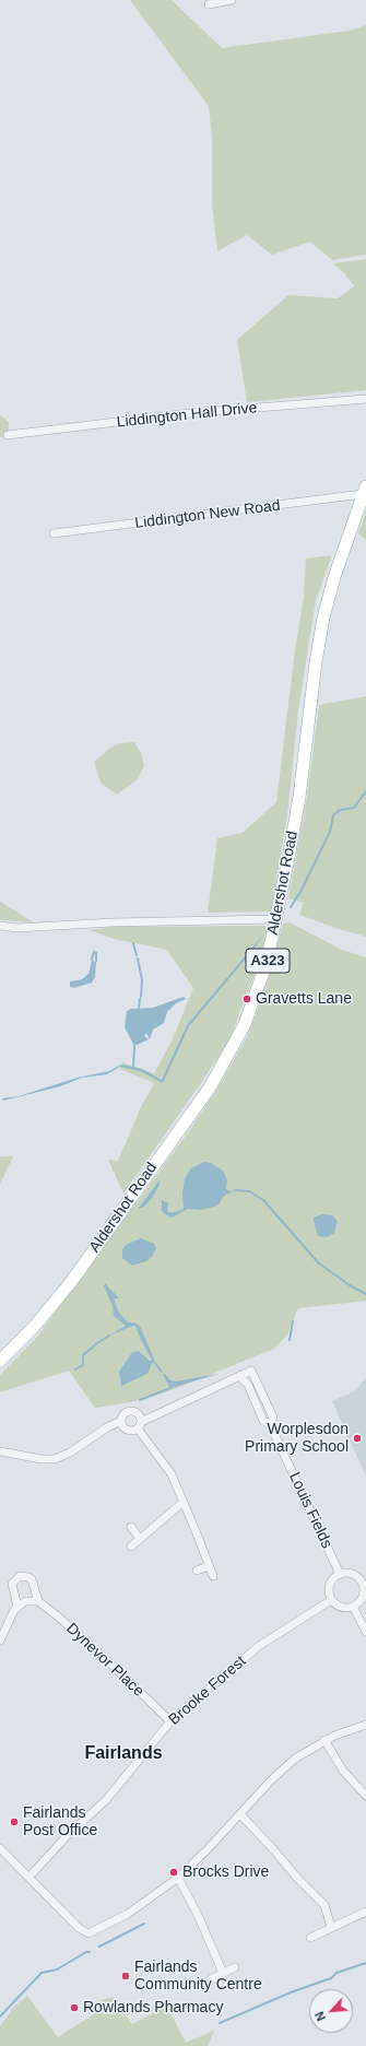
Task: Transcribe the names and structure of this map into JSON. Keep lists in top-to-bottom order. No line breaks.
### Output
{"streets":{"main road":["Aldershot Road","A323"],"street":["Liddington Hall Drive","Liddington New Road","Louis Fields","Dynevor Place","Brooke Forest"]},"crossings":[["Liddington New Road","Aldershot Road"],["Louis Fields","Brooke Forest"],["Dynevor Place","Brooke Forest"]],"districts":["Fairlands"],"places":["Gravetts Lane","Worplesdon Primary School","Fairlands Post Office","Brocks Drive","Fairlands Community Centre","Rowlands Pharmacy"],"north":"bottom left"}
